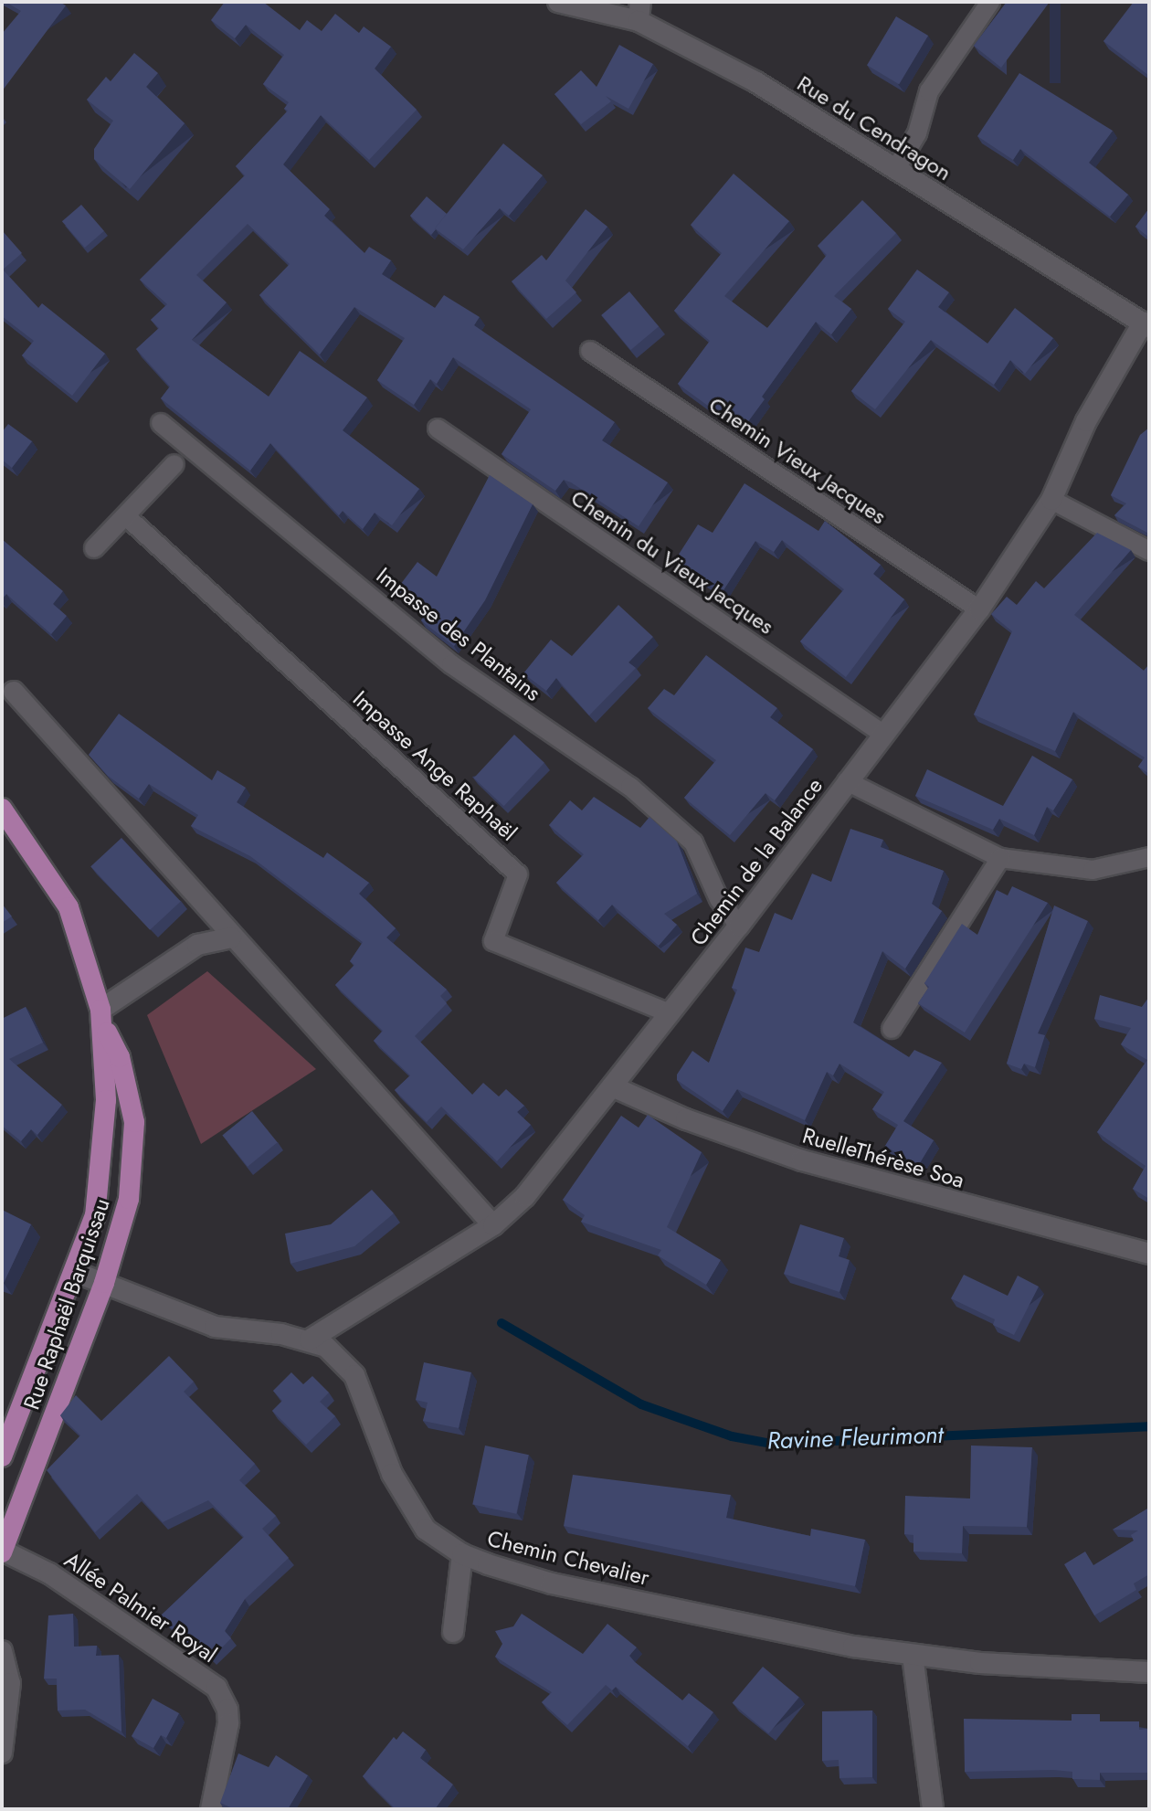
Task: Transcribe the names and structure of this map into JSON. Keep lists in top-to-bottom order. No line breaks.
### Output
{"streets":{"main road":["Rue Raphaël Barquissau"],"street":["Rue du Cendragon","Chemin de la Balance","RuelleThérèse Soa","Chemin Chevalier","Allée Palmier Royal"],"lane":["Chemin Vieux Jacques","Chemin du Vieux Jacques","Impasse des Plantains","Impasse Ange Raphaël"]},"crossings":[["Rue du Cendragon","Chemin de la Balance"],["Chemin Vieux Jacques","Chemin de la Balance"],["Chemin du Vieux Jacques","Chemin de la Balance"],["Impasse des Plantains","Chemin de la Balance"],["Impasse Ange Raphaël","Chemin de la Balance"],["Chemin de la Balance","RuelleThérèse Soa"],["Chemin de la Balance","Chemin Chevalier"],["Rue Raphaël Barquissau","Chemin Chevalier"],["Rue Raphaël Barquissau","Allée Palmier Royal"]],"water":["Ravine Fleurimont"]}
